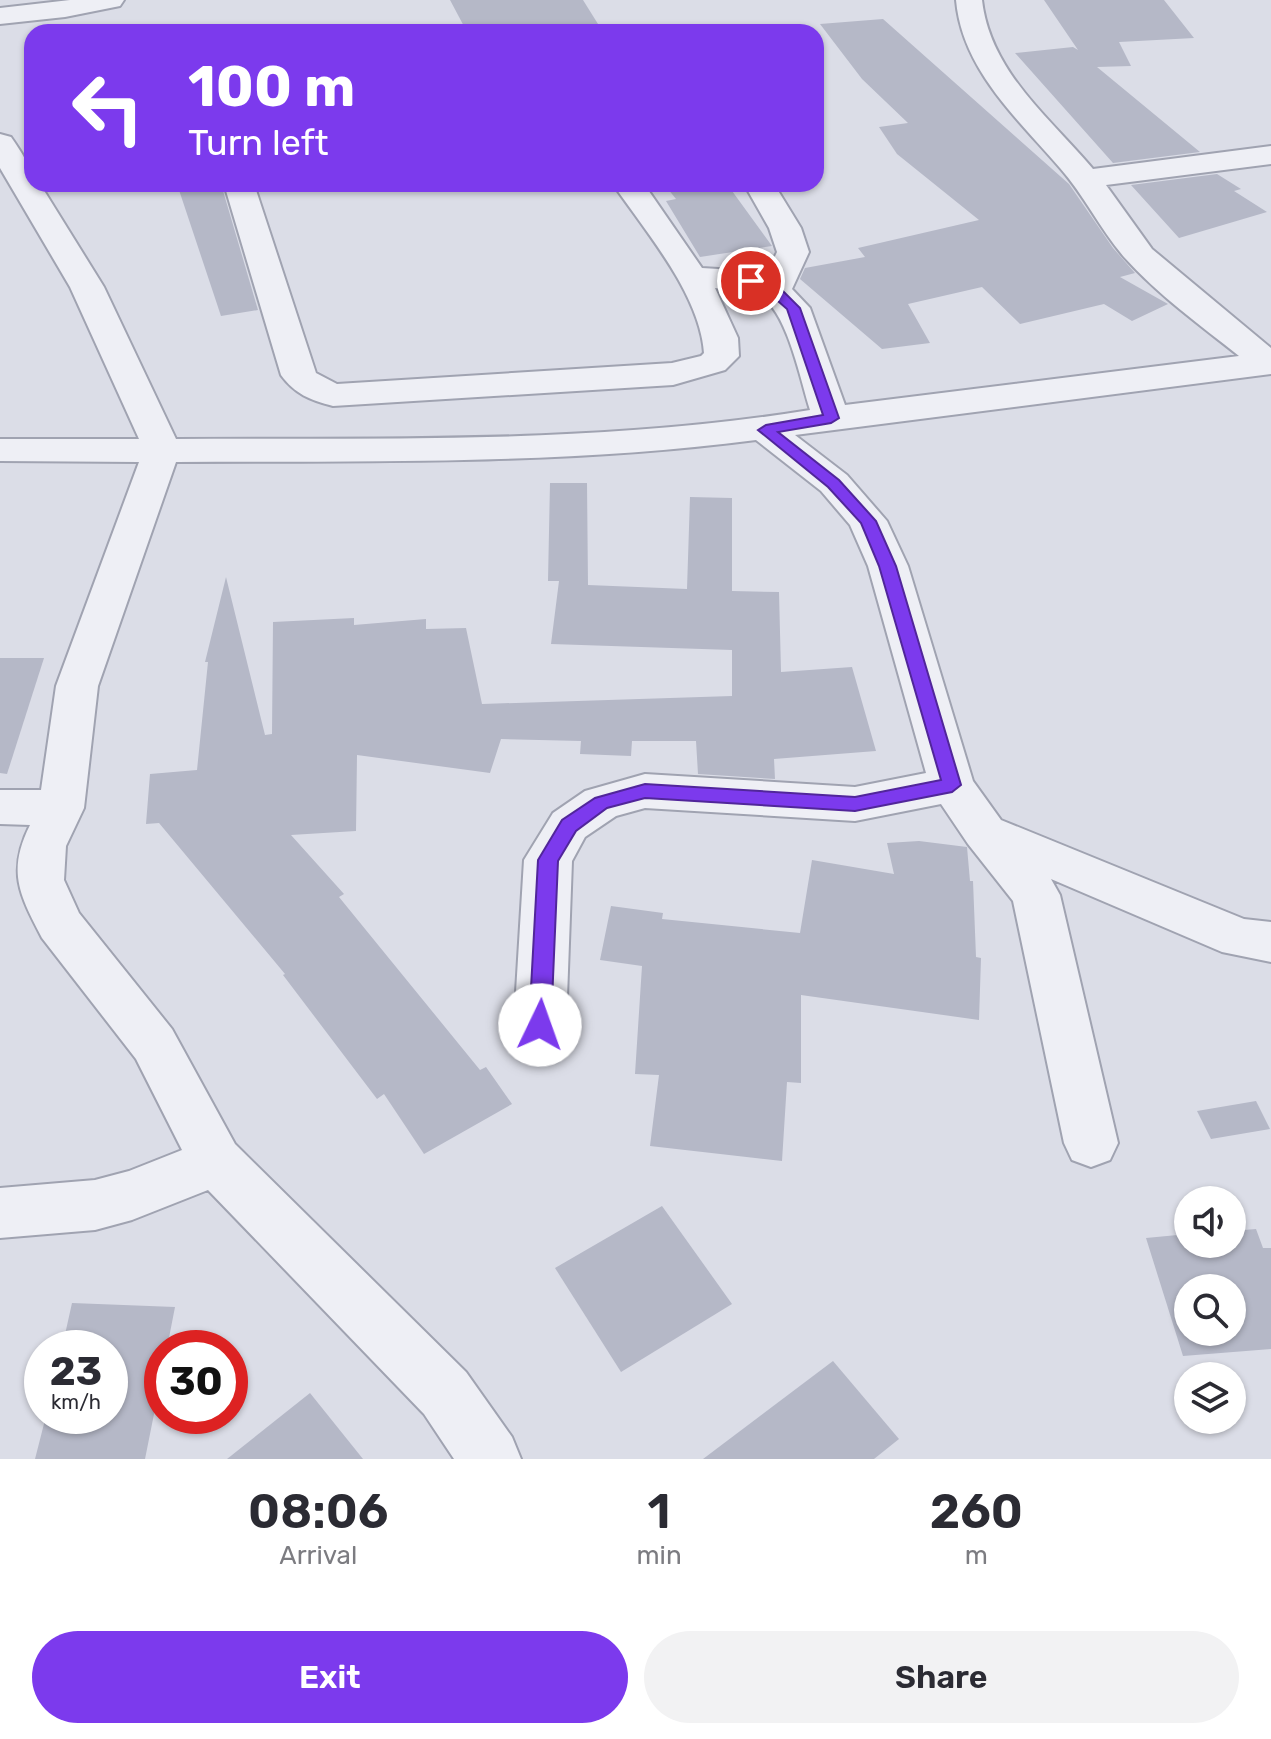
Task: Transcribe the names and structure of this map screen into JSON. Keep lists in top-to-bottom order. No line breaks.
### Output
{"page":{"turn":["100 m","Turn left"],"speed":"23 km/h","limit":"30","eta":["08:06","Arrival","1","min","260","m"],"buttons":["Exit","Share"]}}
